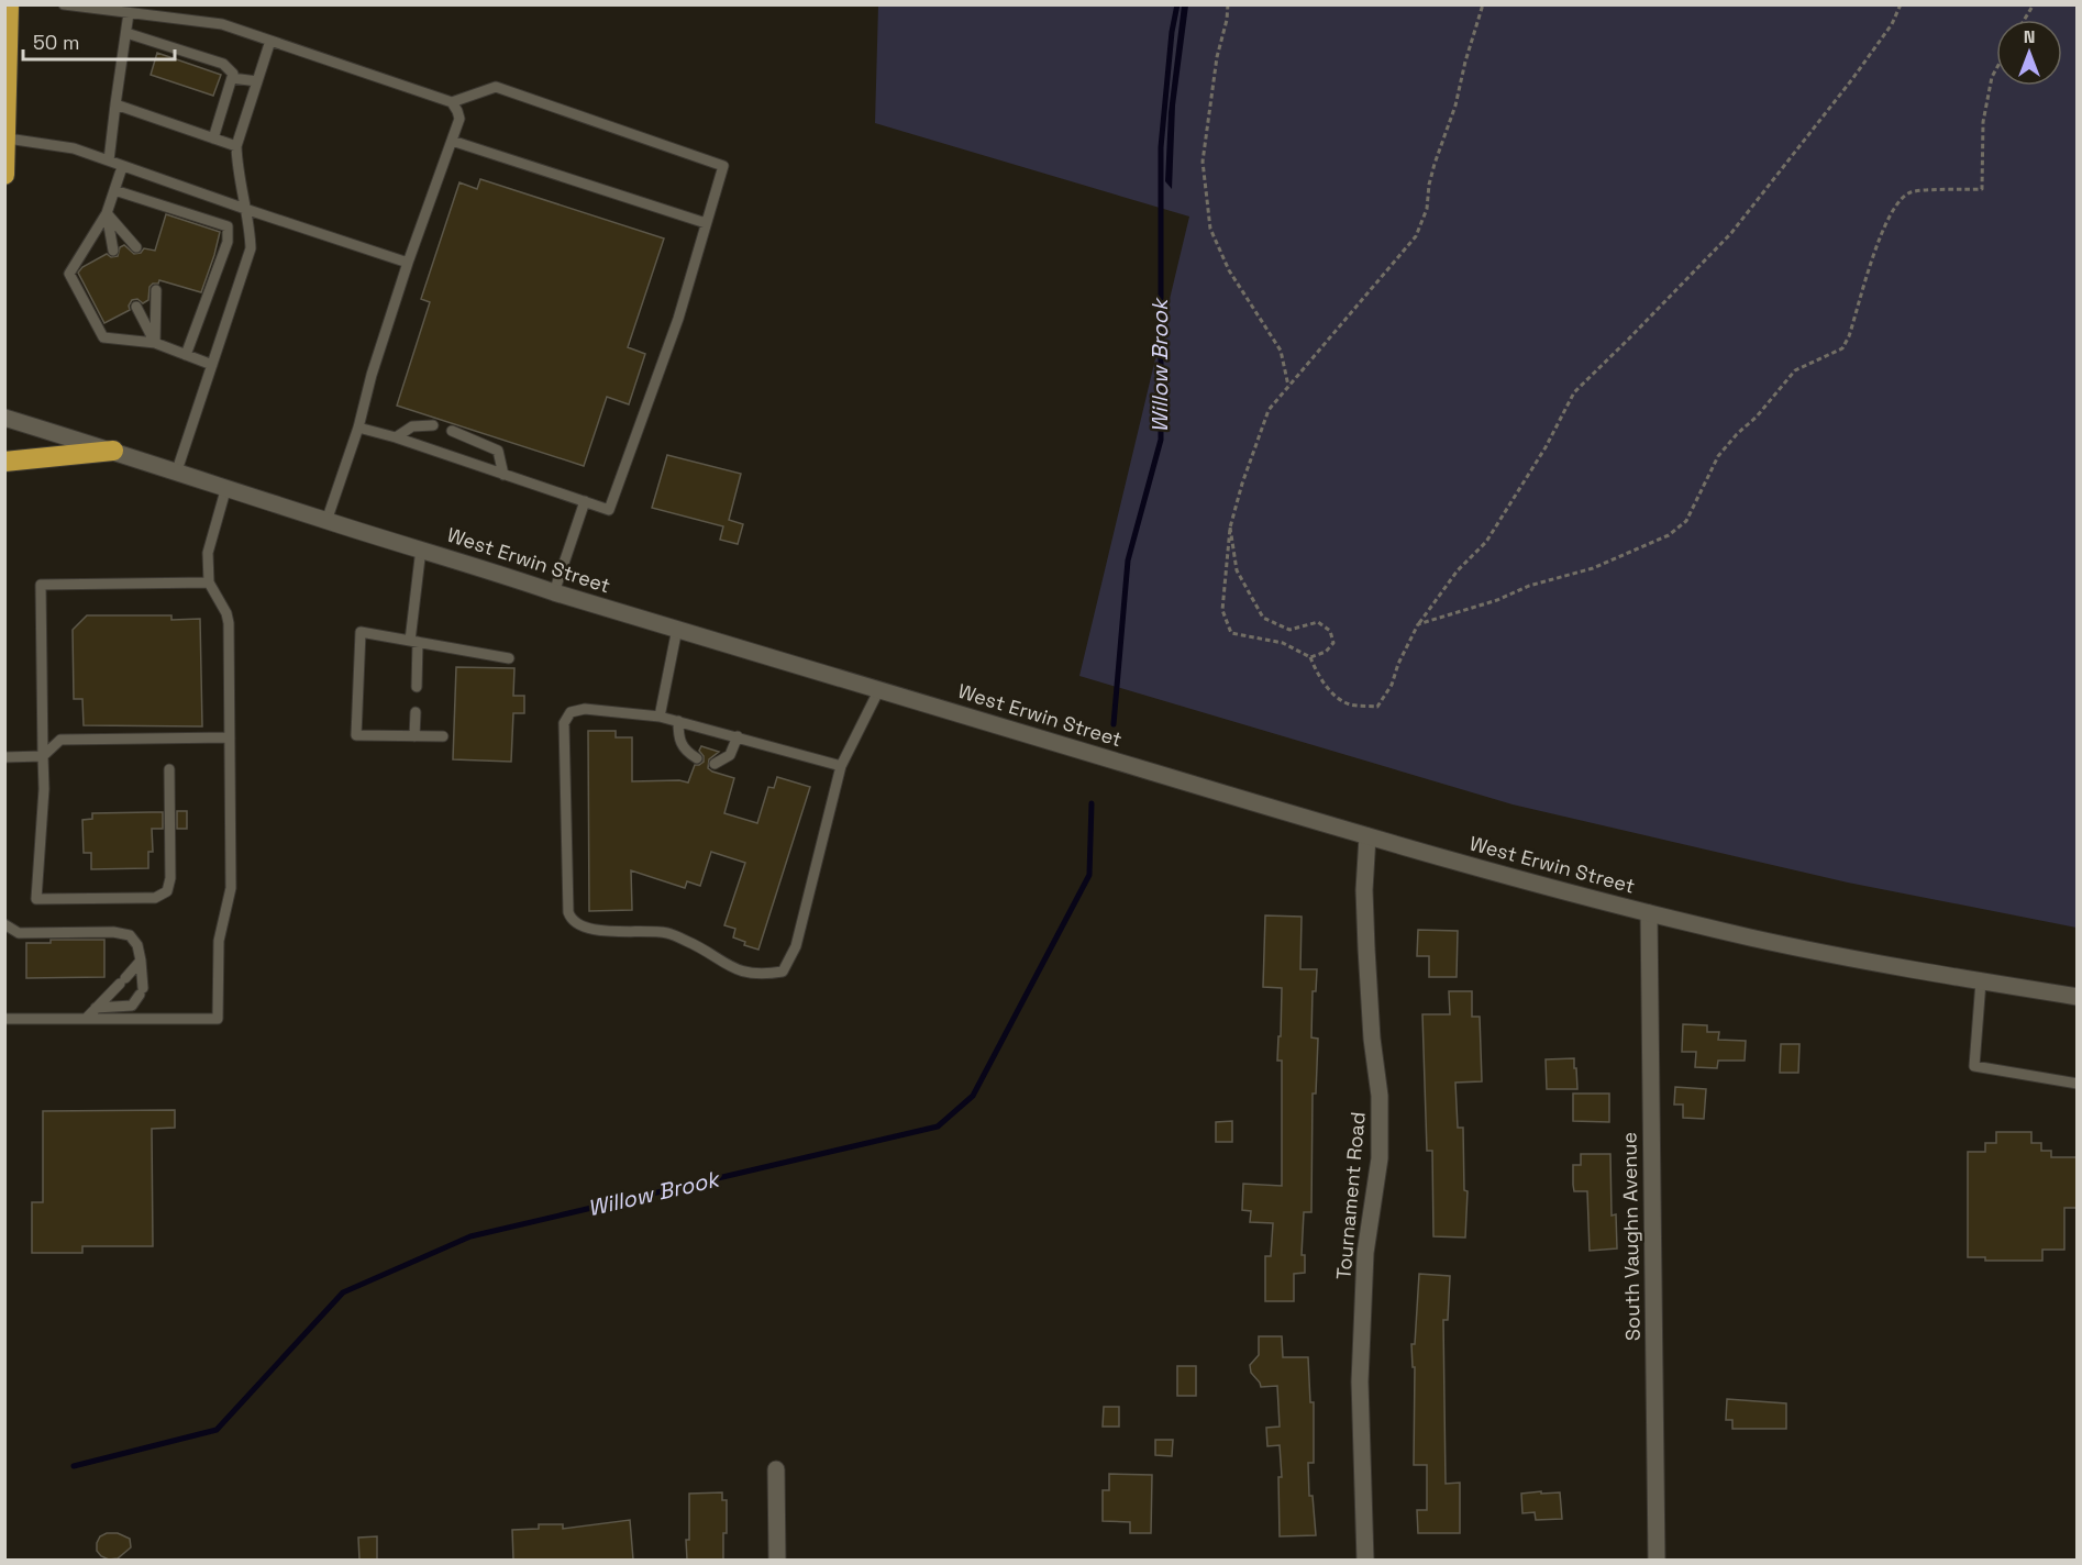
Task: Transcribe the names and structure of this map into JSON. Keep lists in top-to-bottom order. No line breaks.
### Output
{"streets":{"main road":["West Erwin Street","Tournament Road","South Vaughn Avenue"]},"crossings":[["West Erwin Street","Tournament Road"],["West Erwin Street","South Vaughn Avenue"]],"water":["Willow Brook"],"scale_bar":"50 m","north":"top"}
